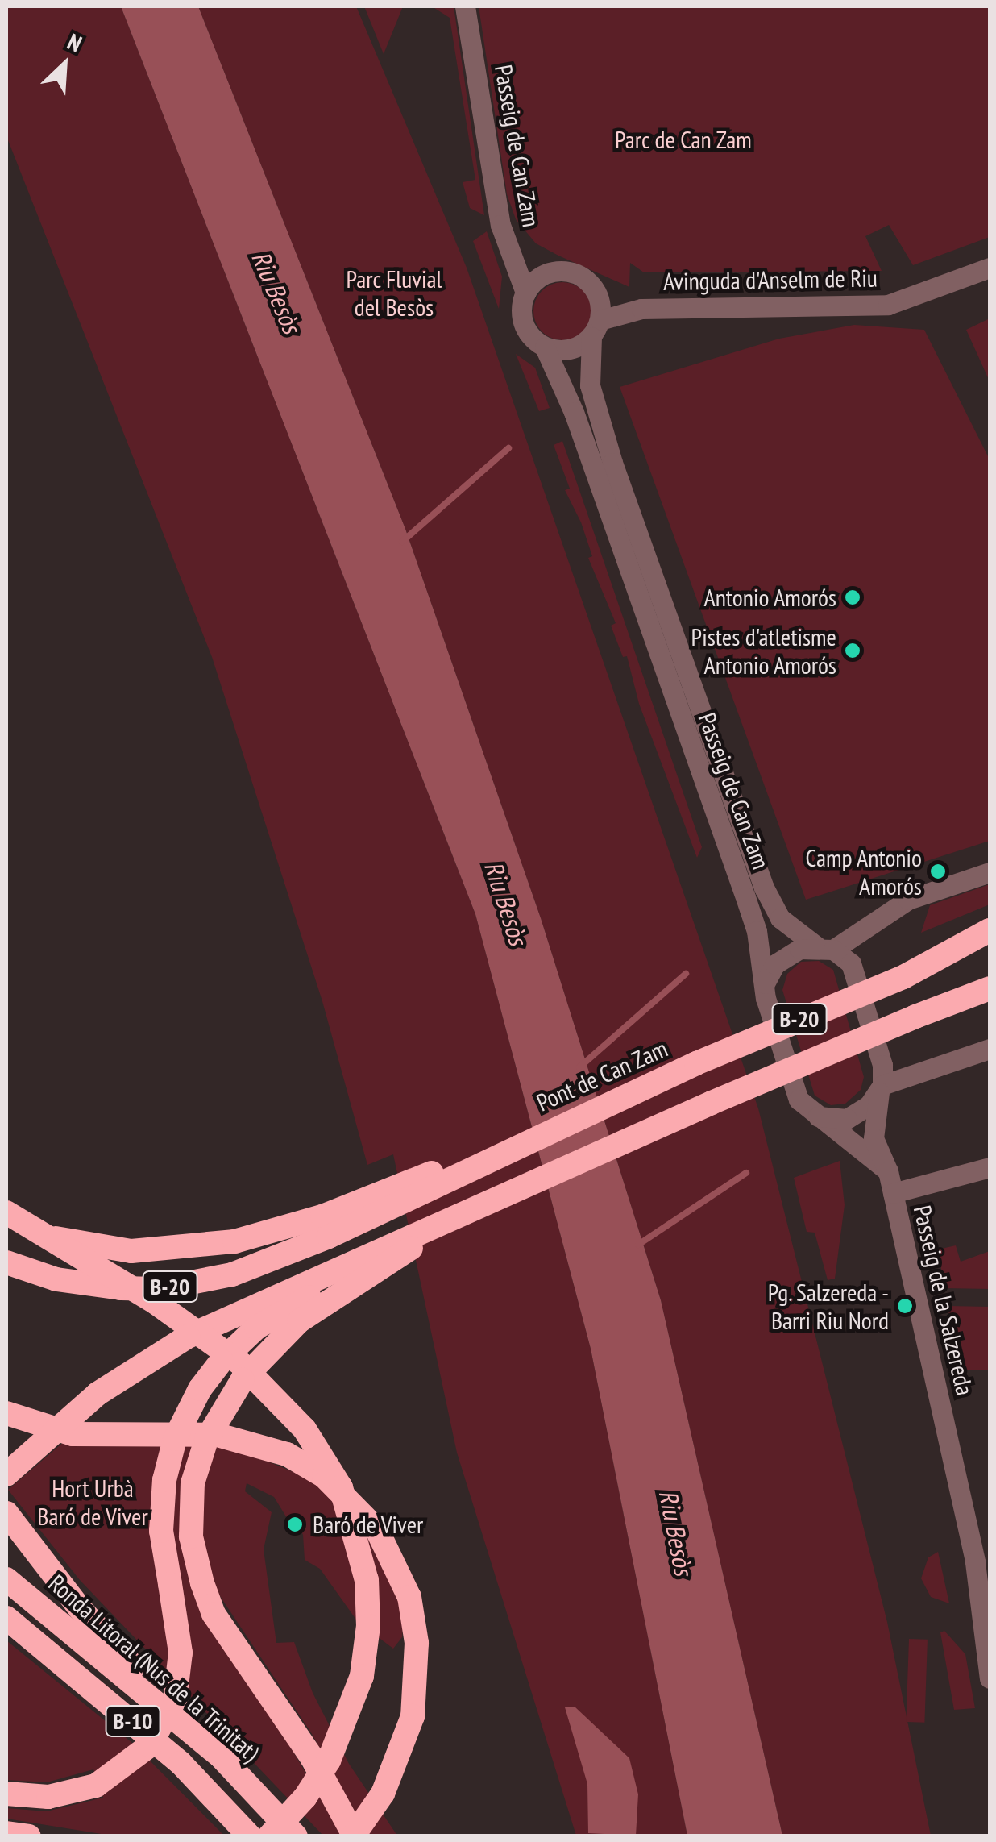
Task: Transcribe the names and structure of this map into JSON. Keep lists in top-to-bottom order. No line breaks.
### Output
{"streets":{"highway":["B-20","Pont de Can Zam","Ronda Litoral (Nus de la Trinitat)","B-10"],"street":["Passeig de Can Zam","Avinguda d'Anselm de Riu","Passeig de la Salzereda"]},"crossings":[["Passeig de Can Zam","Avinguda d'Anselm de Riu"],["Passeig de Can Zam","Passeig de la Salzereda"],["B-20","Pont de Can Zam"]],"water":["Riu Besòs"],"parks":["Parc de Can Zam","Parc Fluvial del Besòs","Hort Urbà Baró de Viver"],"places":["Antonio Amorós","Pistes d'atletisme Antonio Amorós","Camp Antonio Amorós","Pg. Salzereda - Barri Riu Nord","Baró de Viver"],"north":"top right"}
